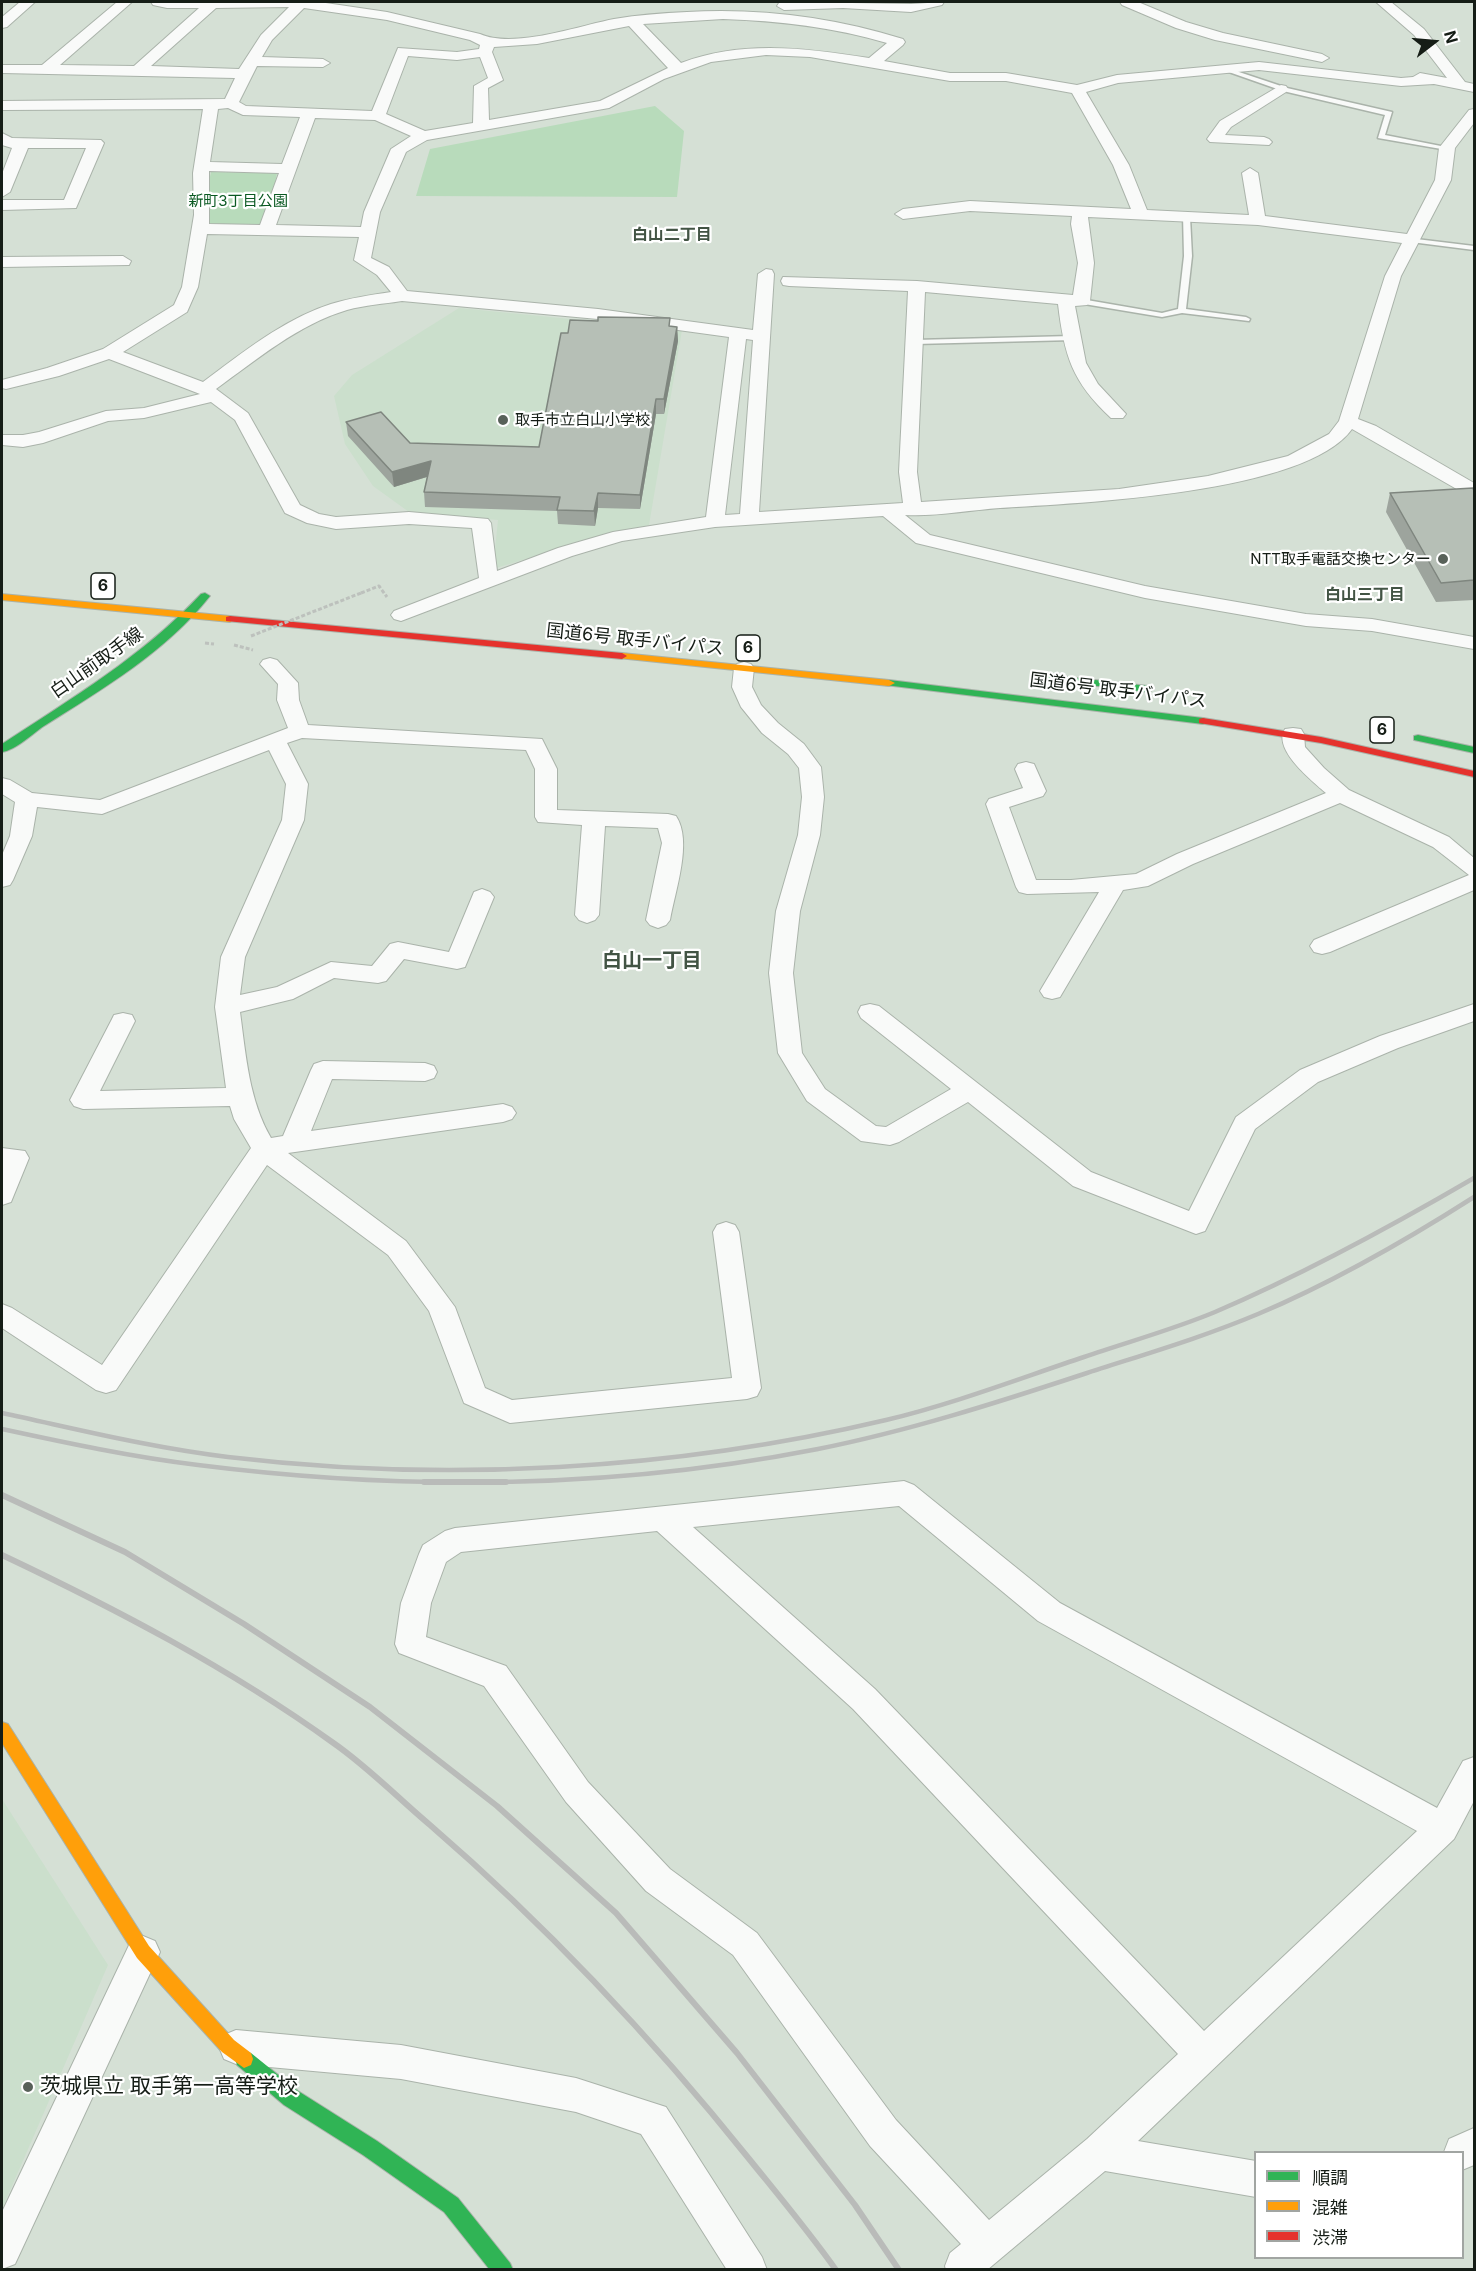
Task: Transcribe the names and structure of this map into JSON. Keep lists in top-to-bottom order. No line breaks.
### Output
{"streets":{"main road":["6","国道6号 取手バイパス","白山前取手線"]},"crossings":[["国道6号 取手バイパス","白山前取手線"]],"districts":["白山二丁目","白山三丁目","白山一丁目"],"parks":["新町3丁目公園"],"places":["取手市立白山小学校","NTT取手電話交換センター","茨城県立 取手第一高等学校"],"legend":["順調","混雑","渋滞"],"north":"right"}
